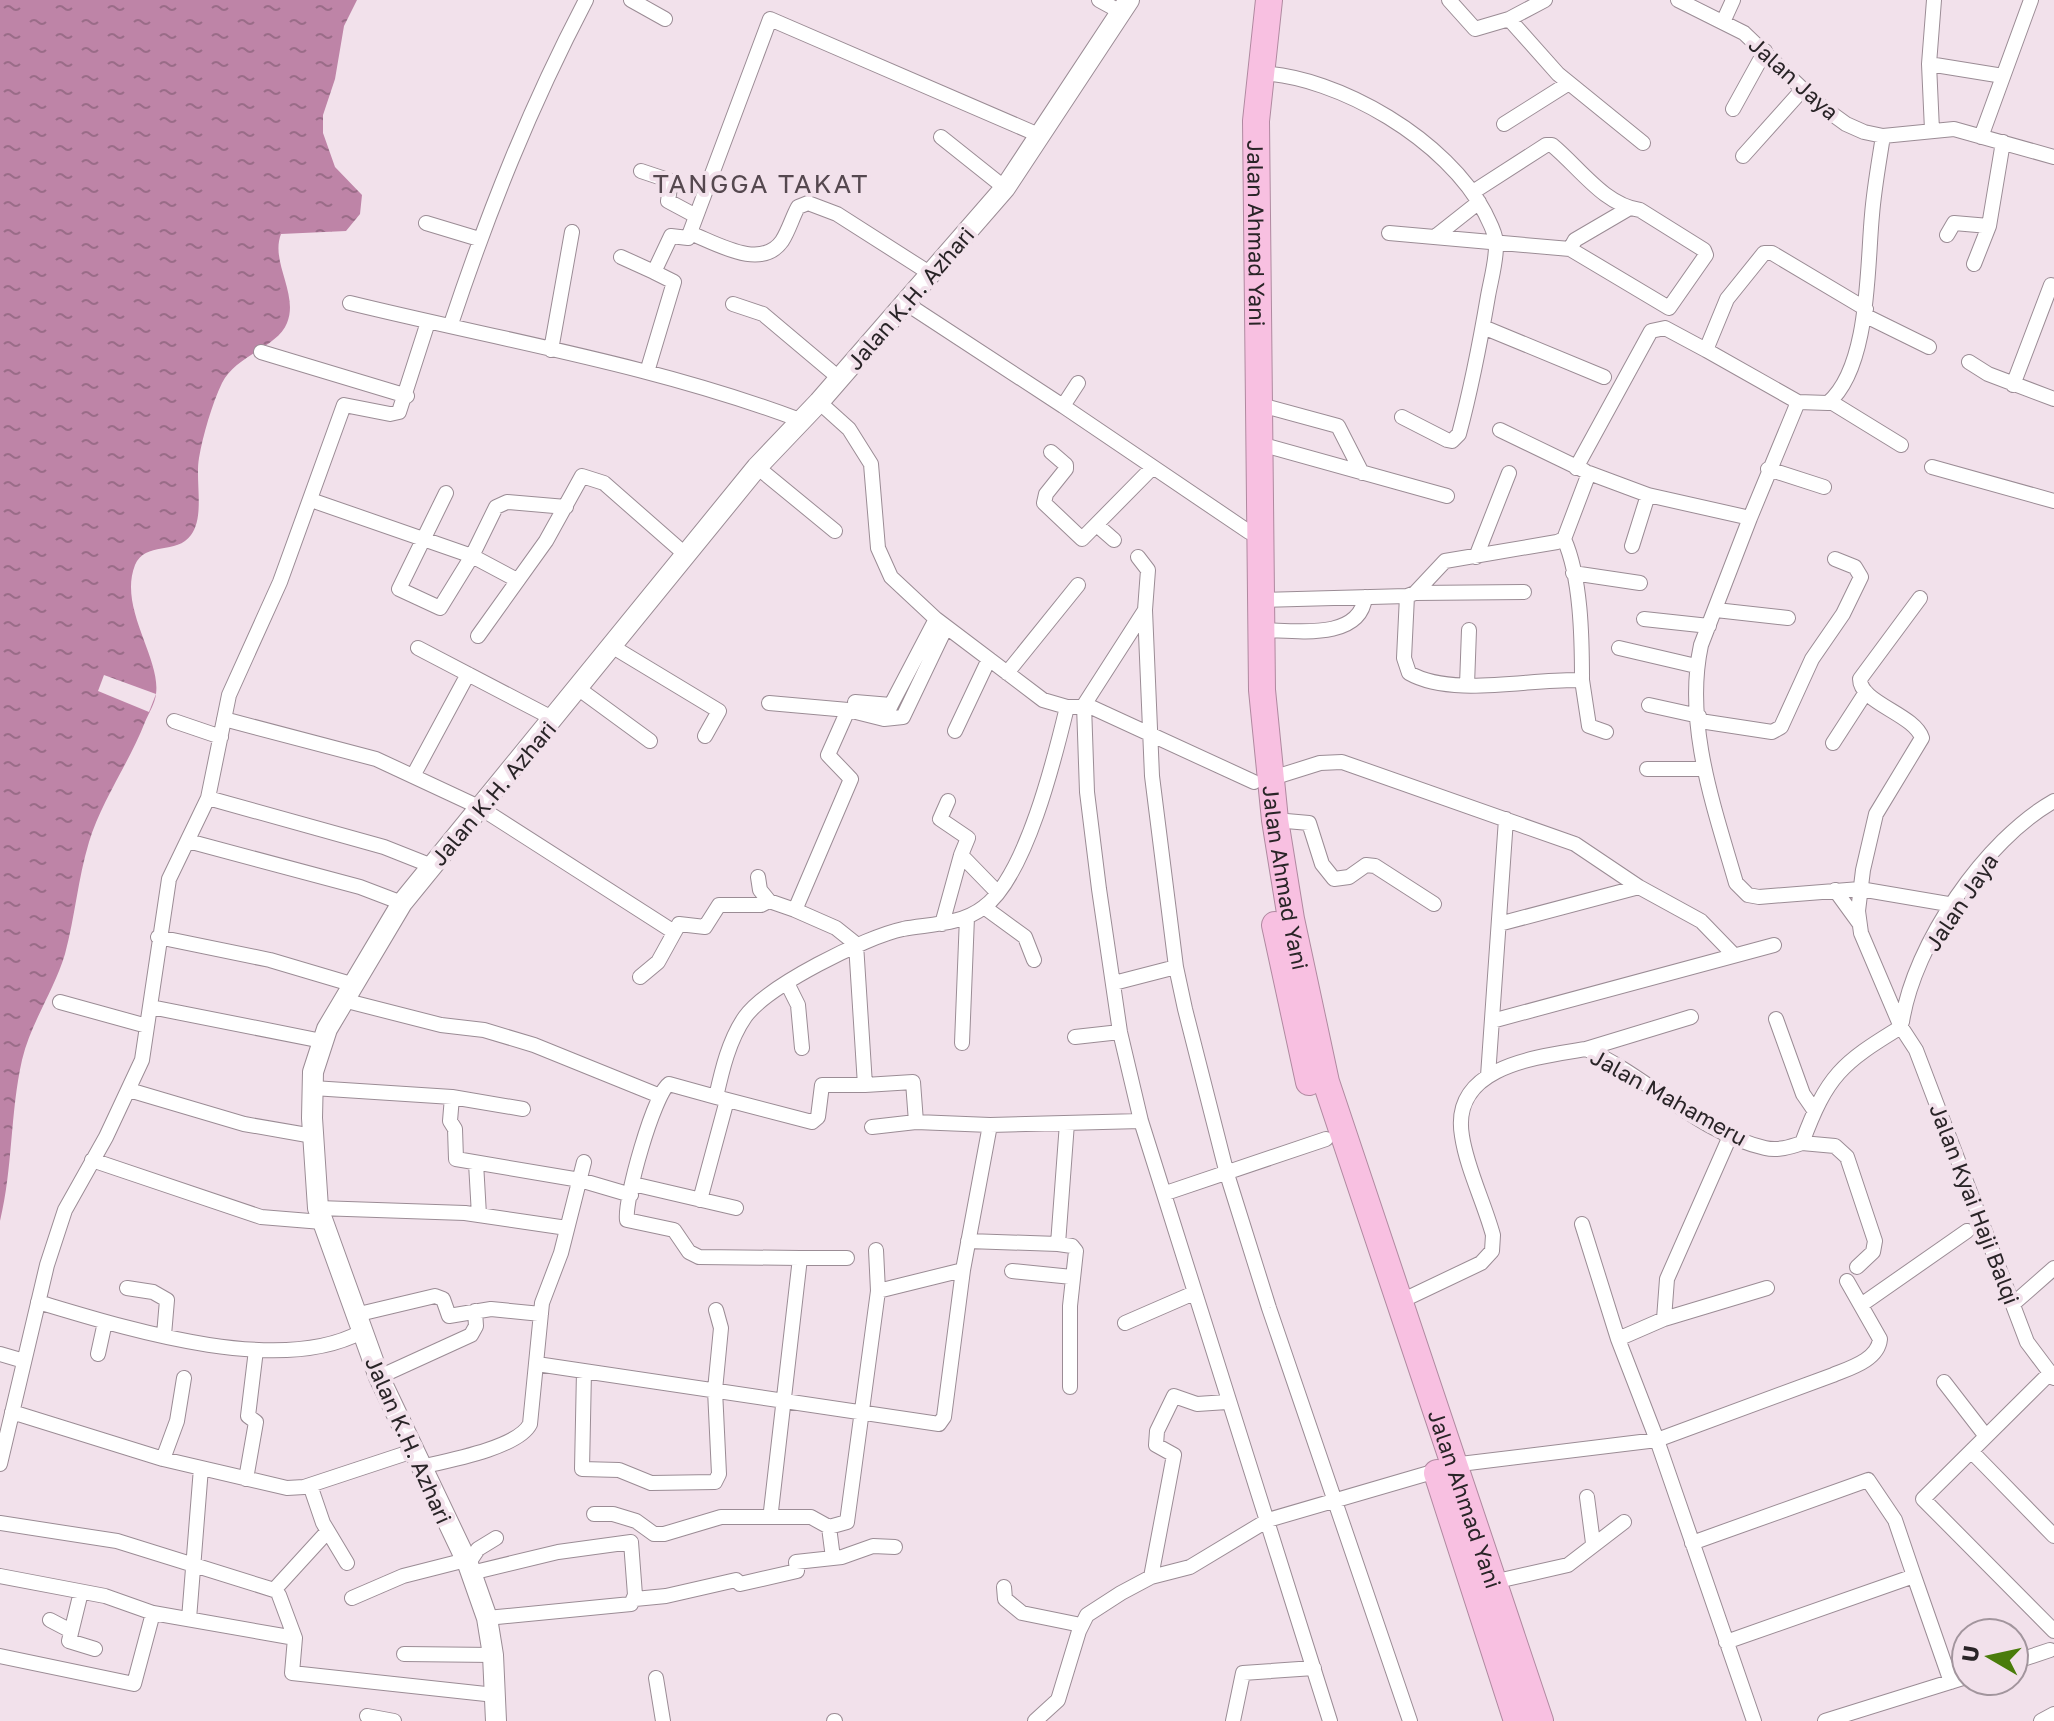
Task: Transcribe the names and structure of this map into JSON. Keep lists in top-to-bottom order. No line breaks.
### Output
{"streets":{"highway":["Jalan Ahmad Yani"],"street":["Jalan Jaya","Jalan K.H. Azhari","Jalan Mahameru","Jalan Kyai Haji Balqi"]},"crossings":[["Jalan Jaya","Jalan Kyai Haji Balqi"]],"districts":["TANGGA TAKAT"],"north":"left"}
